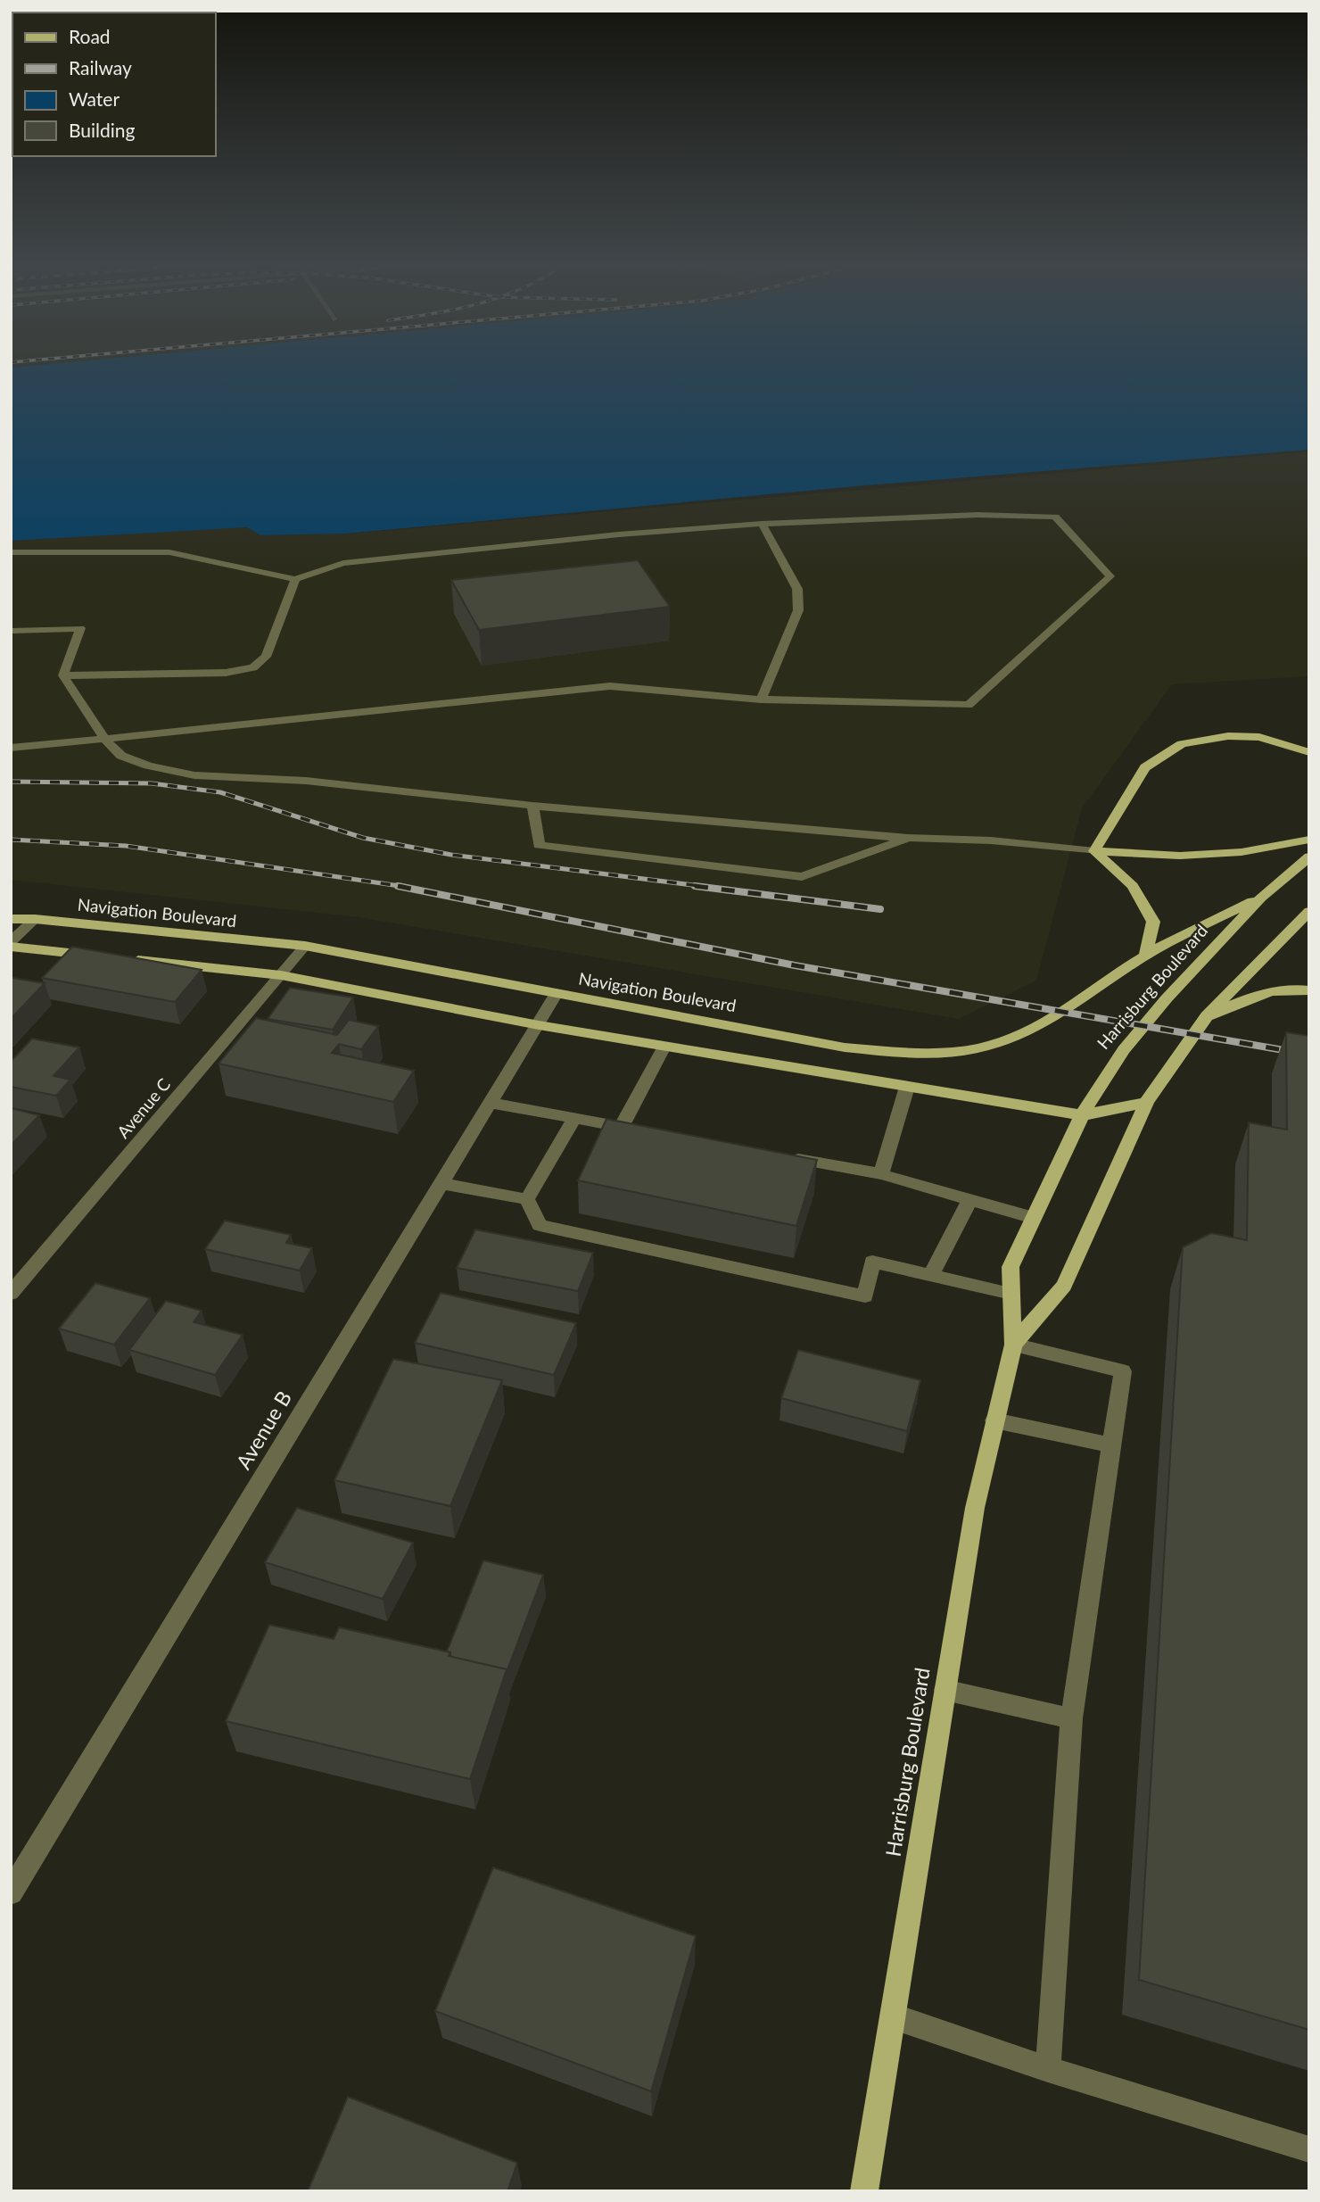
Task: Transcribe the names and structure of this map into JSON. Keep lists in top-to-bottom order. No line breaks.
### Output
{"streets":{"main road":["Navigation Boulevard","Harrisburg Boulevard"],"street":["Avenue C","Avenue B"]},"crossings":[["Navigation Boulevard","Harrisburg Boulevard"],["Navigation Boulevard","Avenue C"],["Navigation Boulevard","Avenue B"]],"legend":["Road","Railway","Water","Building"]}
